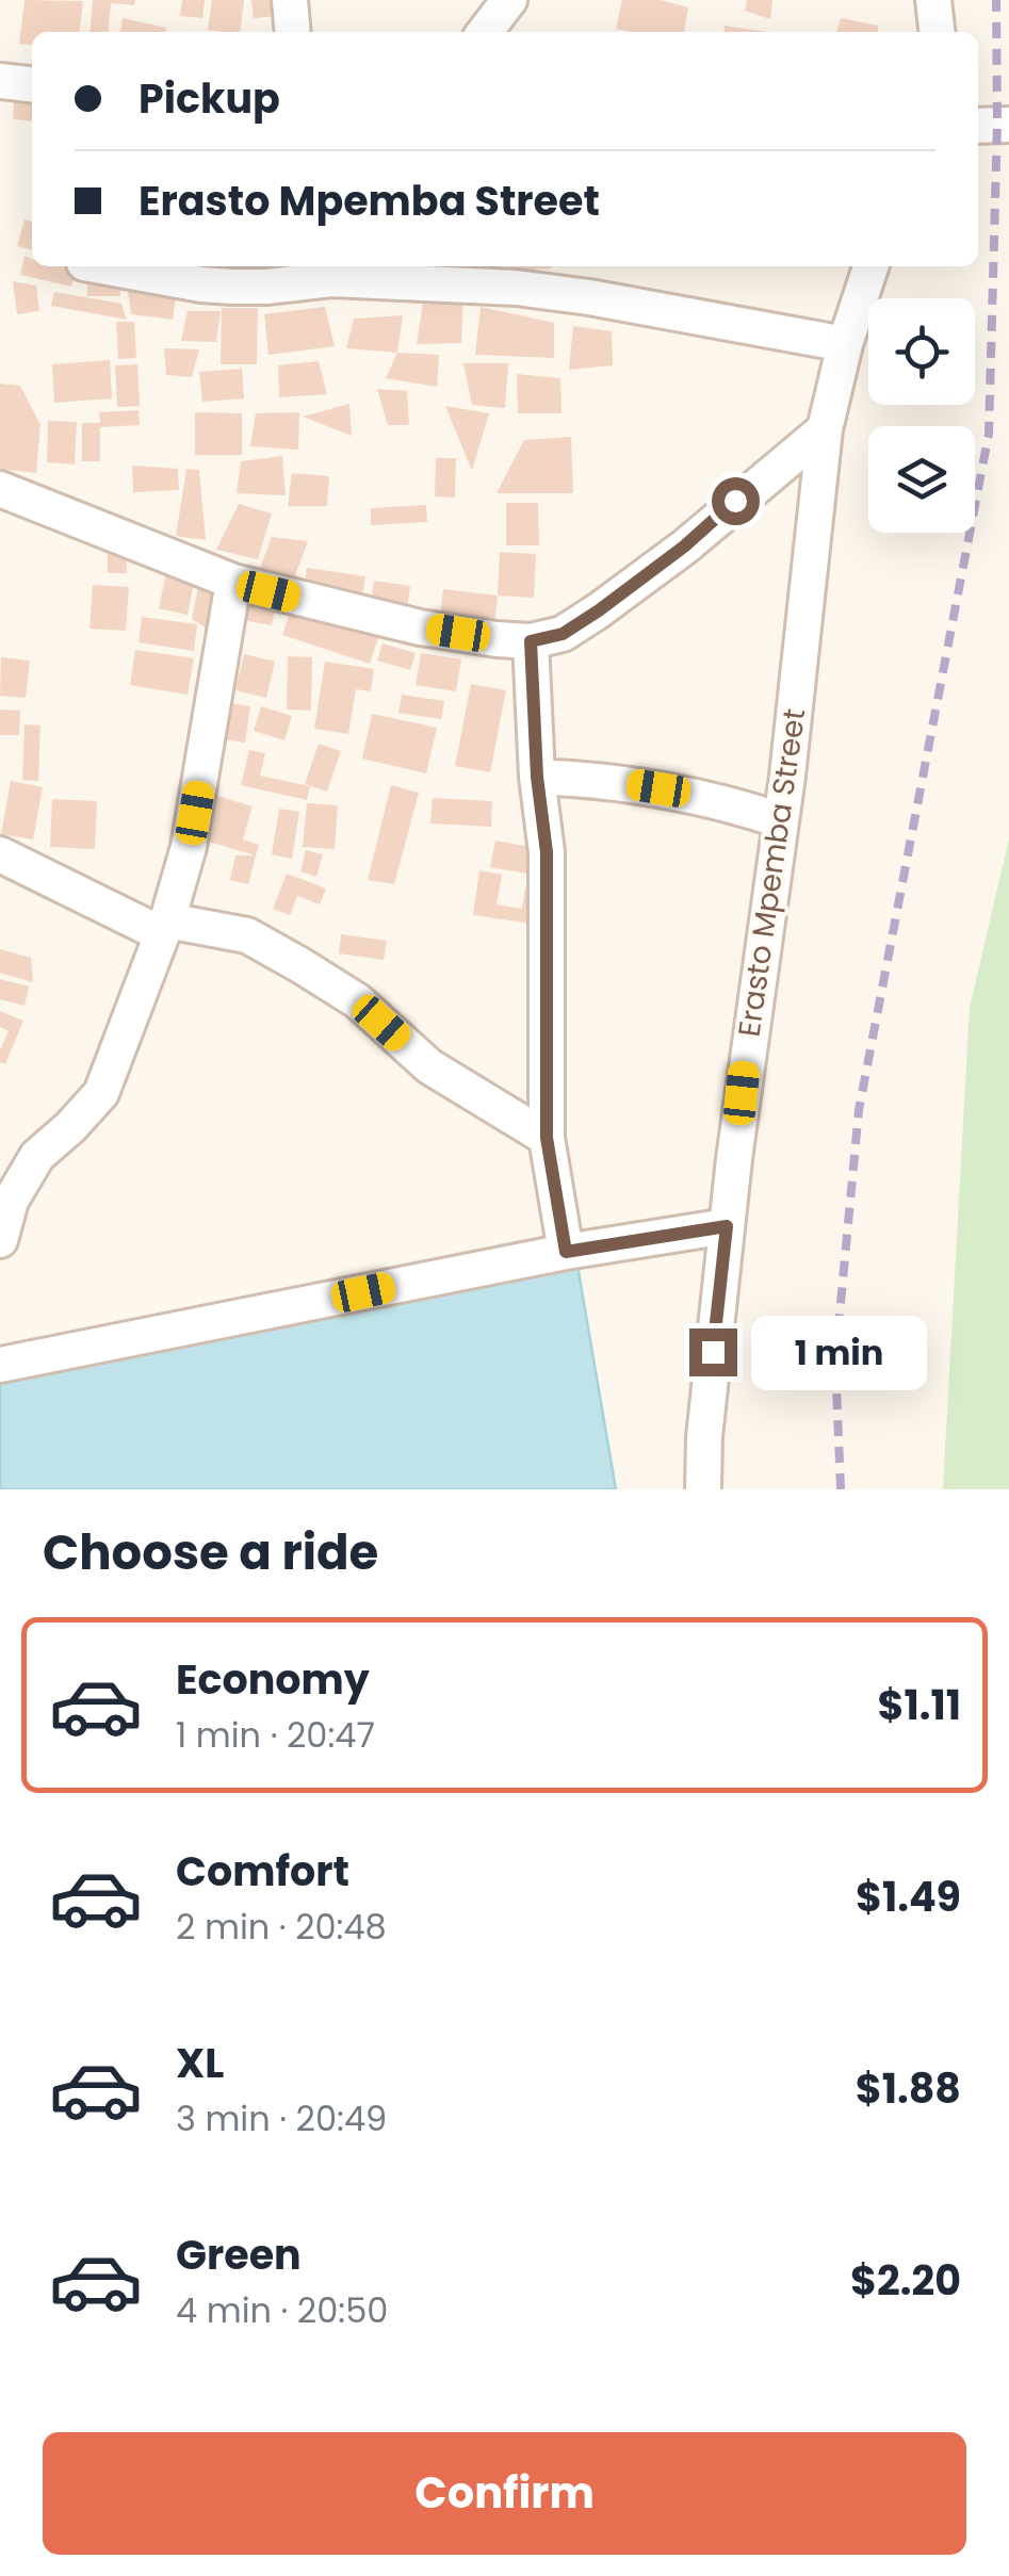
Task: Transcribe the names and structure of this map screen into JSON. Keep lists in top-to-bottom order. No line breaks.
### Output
{"streets":{"street":["Erasto Mpemba Street"]},"page":{"banner":["Pickup","Erasto Mpemba Street"],"bubble":"1 min","heading":"Choose a ride","list":[{"name":"Economy","note":"1 min · 20:47","value":"$1.11"},{"name":"Comfort","note":"2 min · 20:48","value":"$1.49"},{"name":"XL","note":"3 min · 20:49","value":"$1.88"},{"name":"Green","note":"4 min · 20:50","value":"$2.20"}],"buttons":"Confirm"}}
